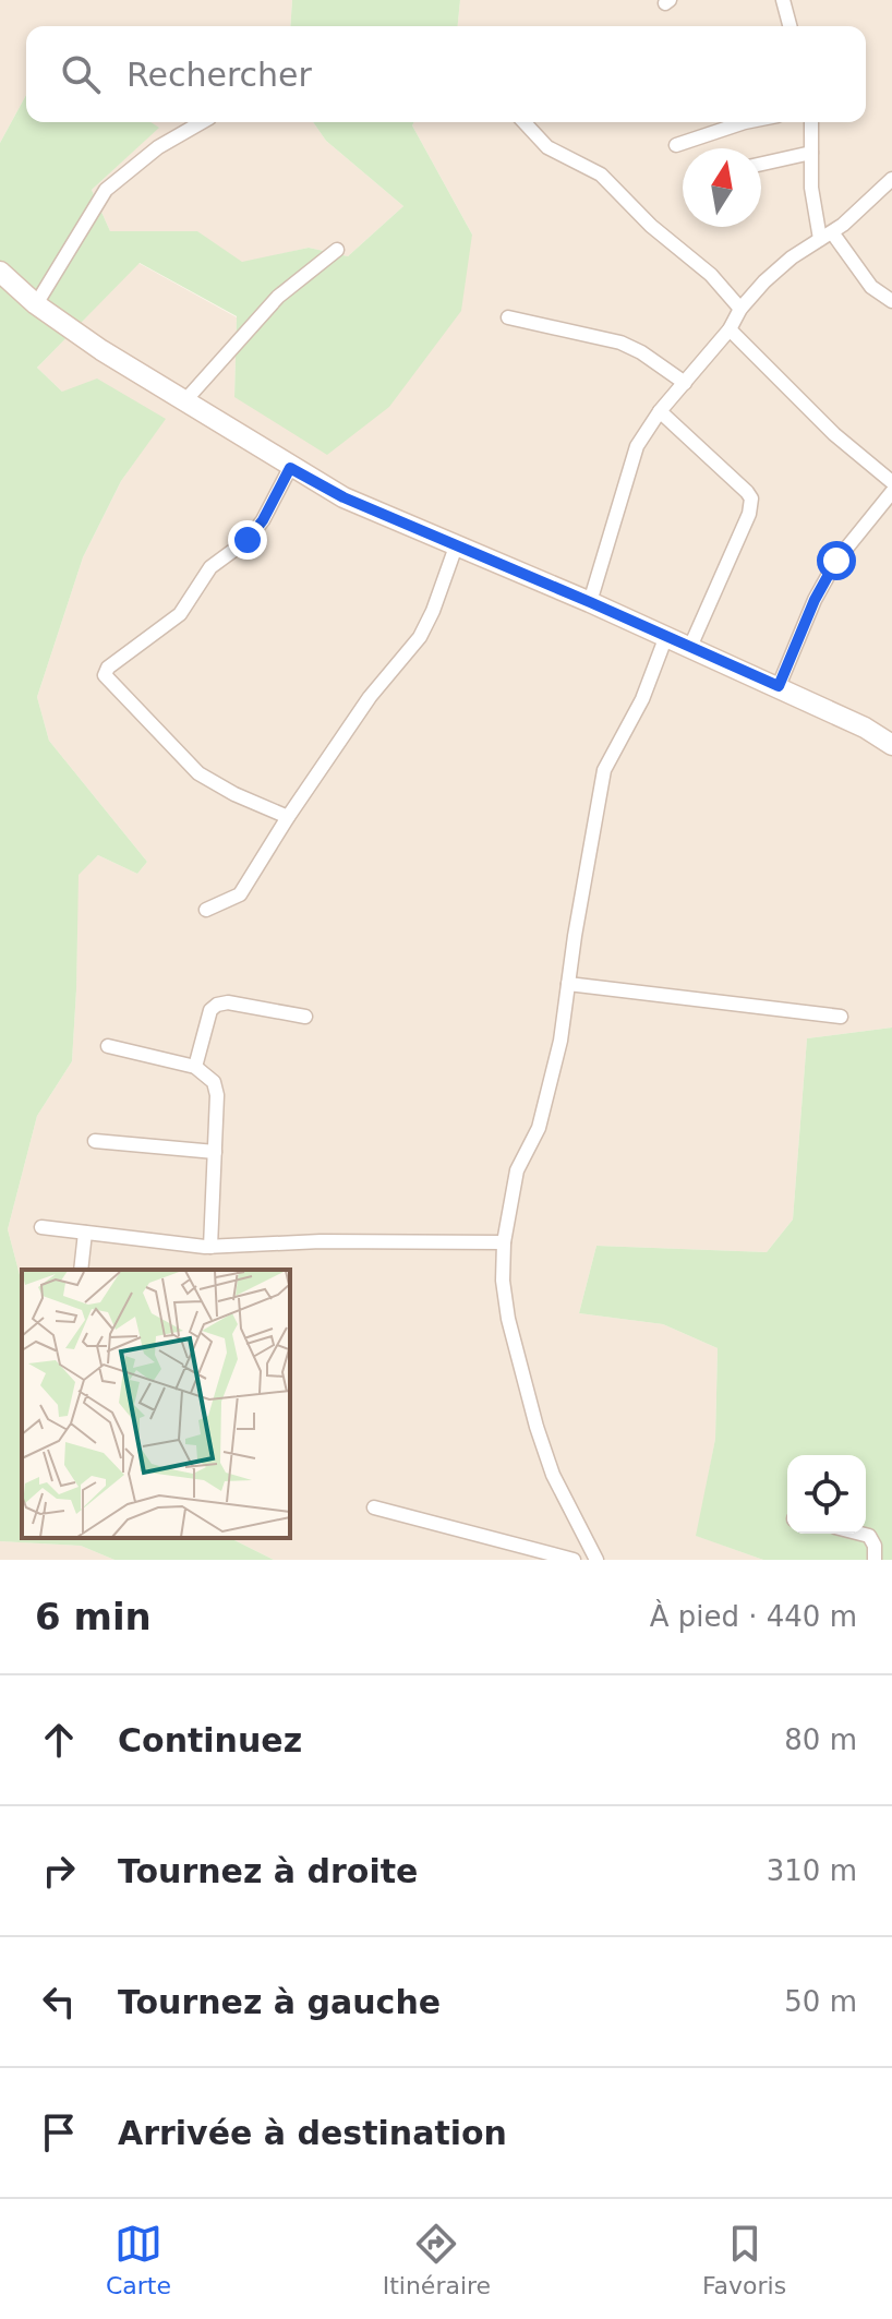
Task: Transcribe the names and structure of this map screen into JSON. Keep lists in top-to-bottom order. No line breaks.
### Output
{"north":"top","page":{"search":"Rechercher","heading":["6 min","À pied · 440 m"],"list":[["Continuez","80 m"],["Tournez à droite","310 m"],["Tournez à gauche","50 m"],"Arrivée à destination"],"nav":["Carte","Itinéraire","Favoris"]}}
